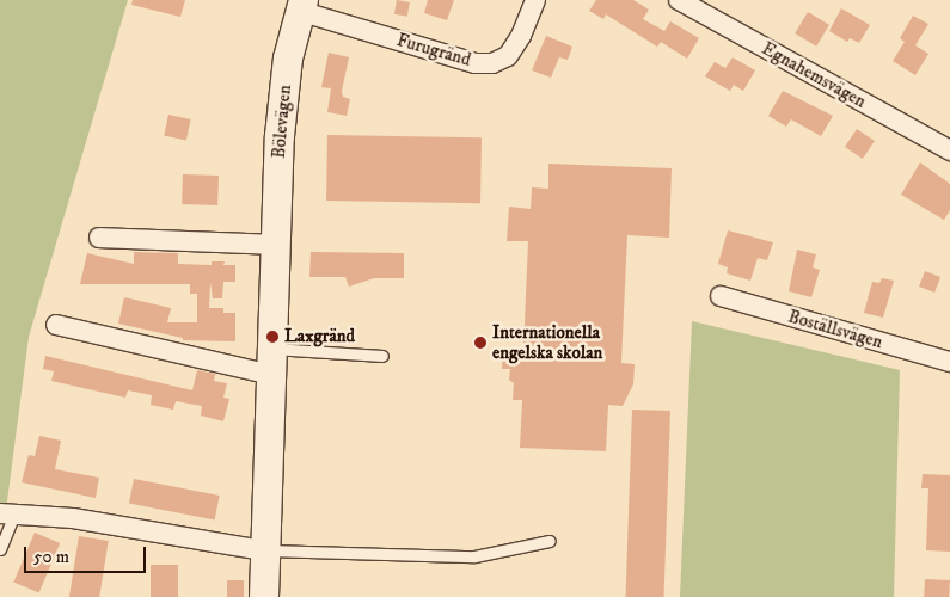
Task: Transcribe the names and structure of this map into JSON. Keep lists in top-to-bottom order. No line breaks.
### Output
{"streets":{"street":["Furugränd","Egnahemsvägen","Bölevägen","Boställsvägen"]},"crossings":[["Furugränd","Bölevägen"]],"places":["Laxgränd","Internationella engelska skolan"],"scale_bar":"50 m"}
